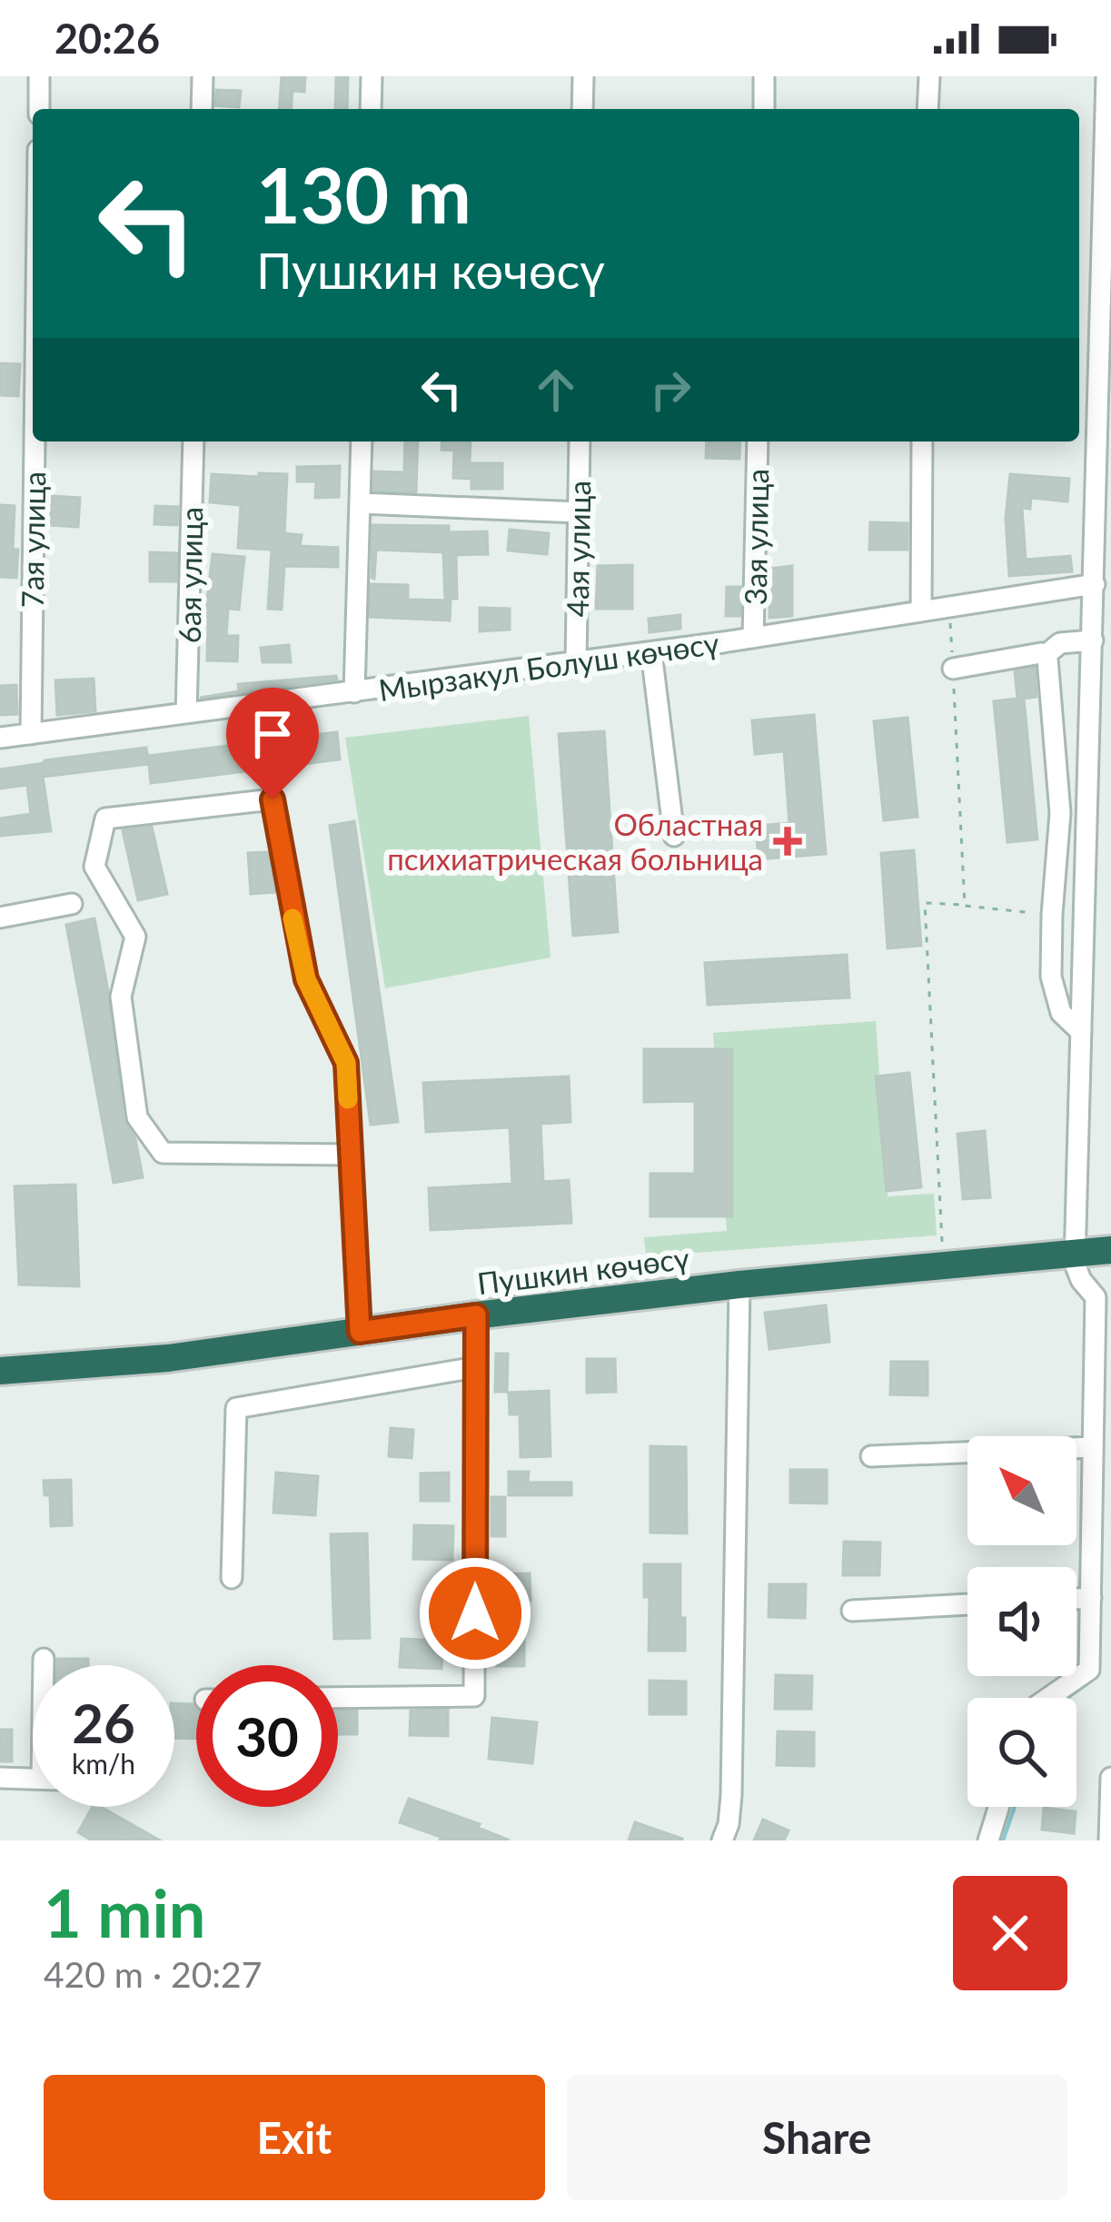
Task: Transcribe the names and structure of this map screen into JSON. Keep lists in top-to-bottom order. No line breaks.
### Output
{"streets":{"highway":["Пушкин көчөсү"],"street":["3ая улица","7ая улица","4ая улица","6ая улица","Мырзакул Болуш көчөсү"]},"crossings":[["3ая улица","Мырзакул Болуш көчөсү"],["7ая улица","Мырзакул Болуш көчөсү"],["4ая улица","Мырзакул Болуш көчөсү"],["6ая улица","Мырзакул Болуш көчөсү"]],"places":{"health":["Областная психиатрическая больница"]},"north":"top left","page":{"status":"20:26","turn":["130 m","Пушкин көчөсү"],"speed":"26 km/h","limit":"30","heading":["1 min","420 m · 20:27"],"buttons":["Exit","Share"]}}
